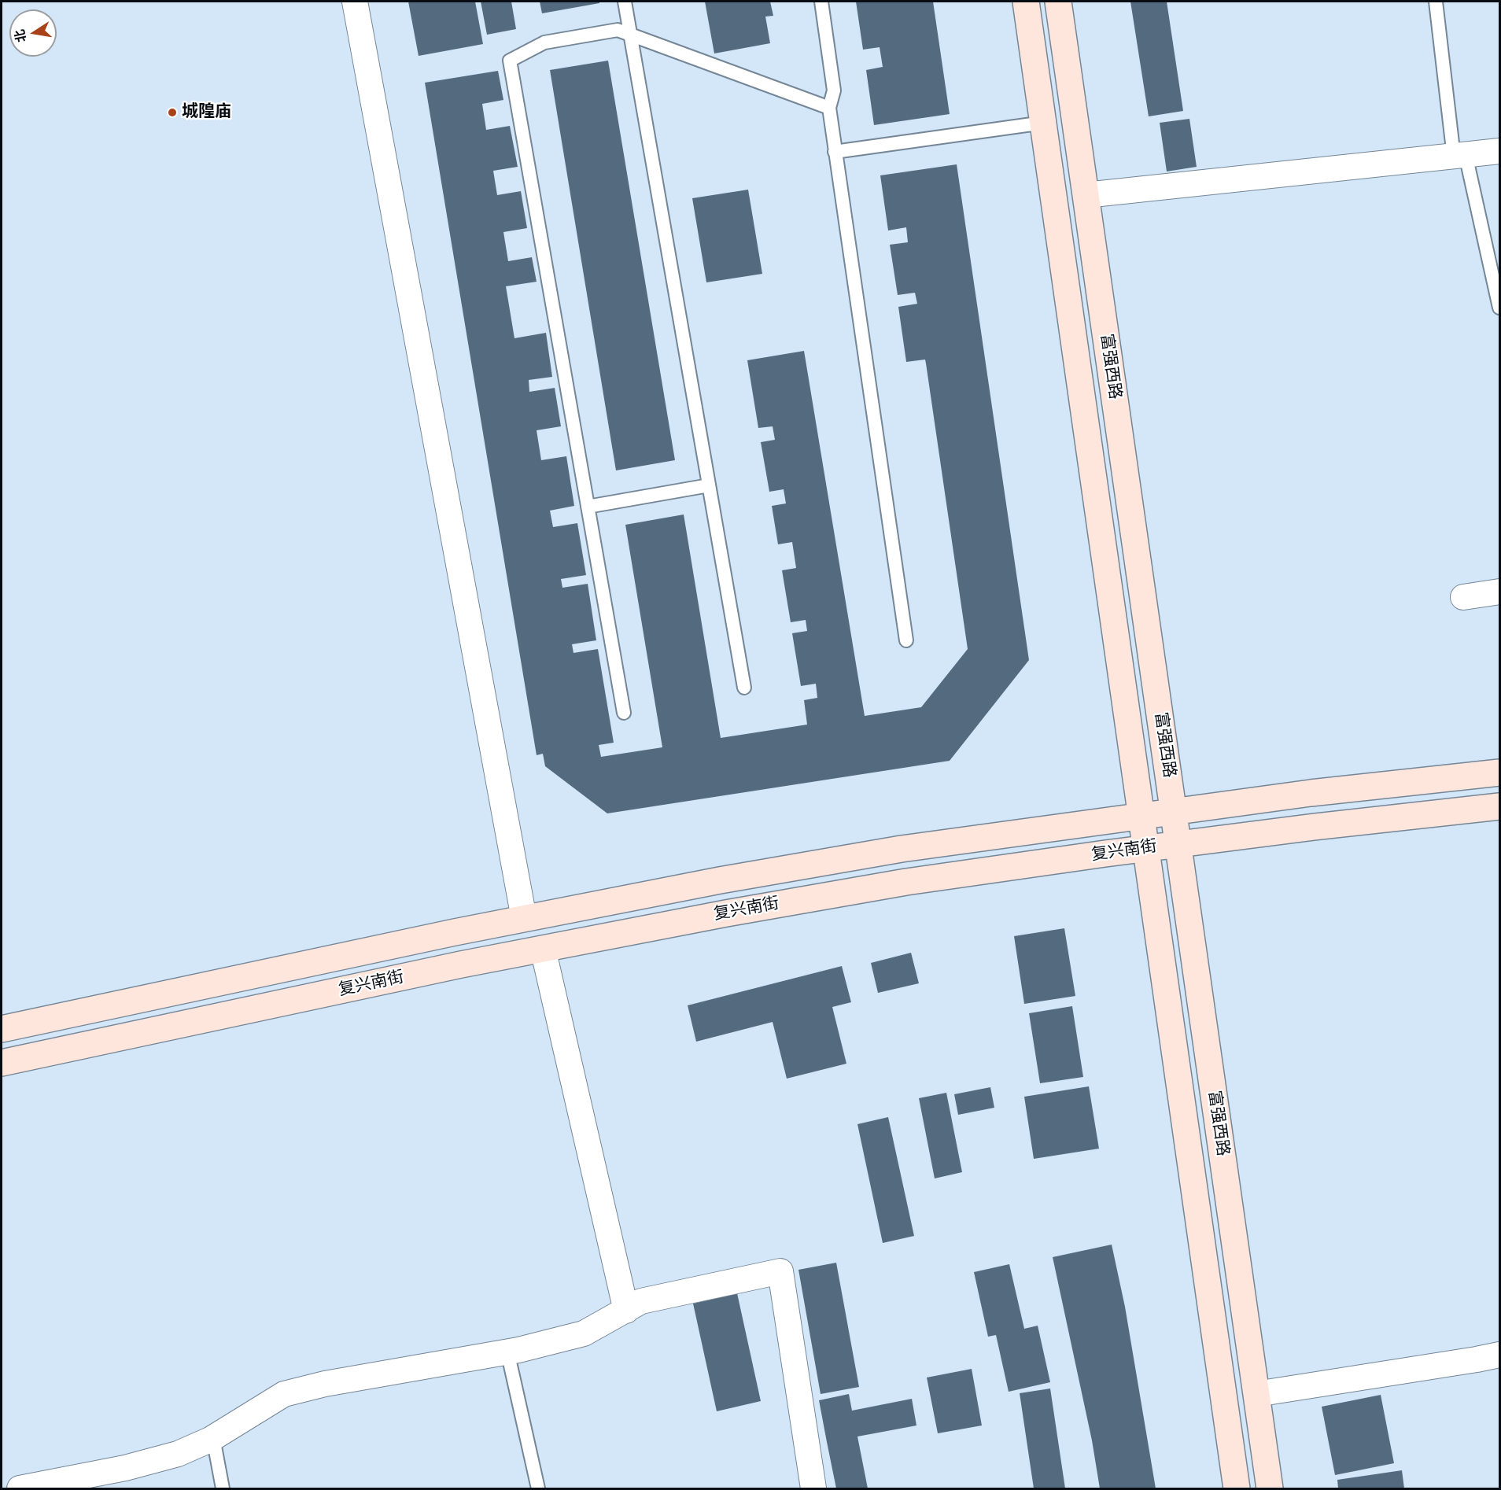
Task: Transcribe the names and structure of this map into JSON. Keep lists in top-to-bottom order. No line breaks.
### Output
{"streets":{"main road":["富强西路","复兴南街"]},"crossings":[["富强西路","复兴南街"]],"places":["城隍庙"],"north":"left"}
